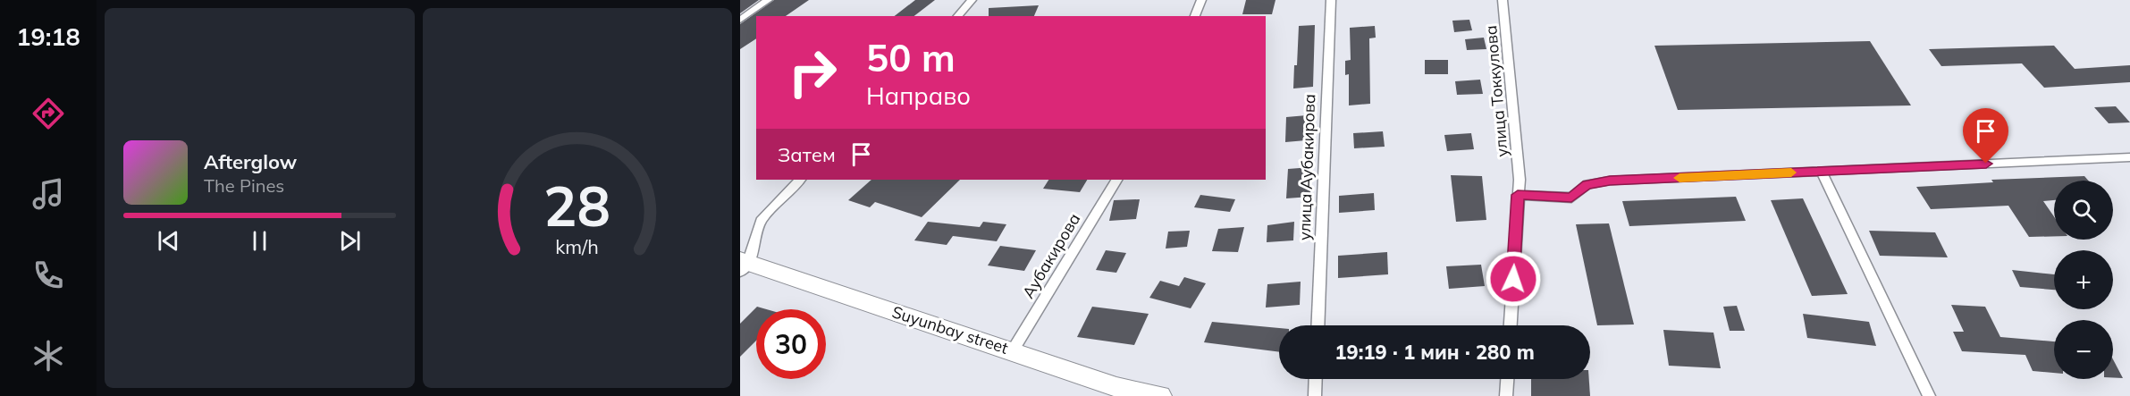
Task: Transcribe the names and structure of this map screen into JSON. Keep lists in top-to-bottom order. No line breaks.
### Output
{"streets":{"main road":["Suyunbay street"],"street":["улица Токкулова","улица Аубакирова","Аубакирова"]},"crossings":[["Аубакирова","Suyunbay street"]],"page":{"tabs":"19:18","turn":["50 m","Направо"],"then":"Затем","song":["Afterglow","The Pines"],"map_buttons":["+","−"],"limit":"30","trip":"19:19 · 1 мин · 280 m","gauge":["28","km/h"]}}
